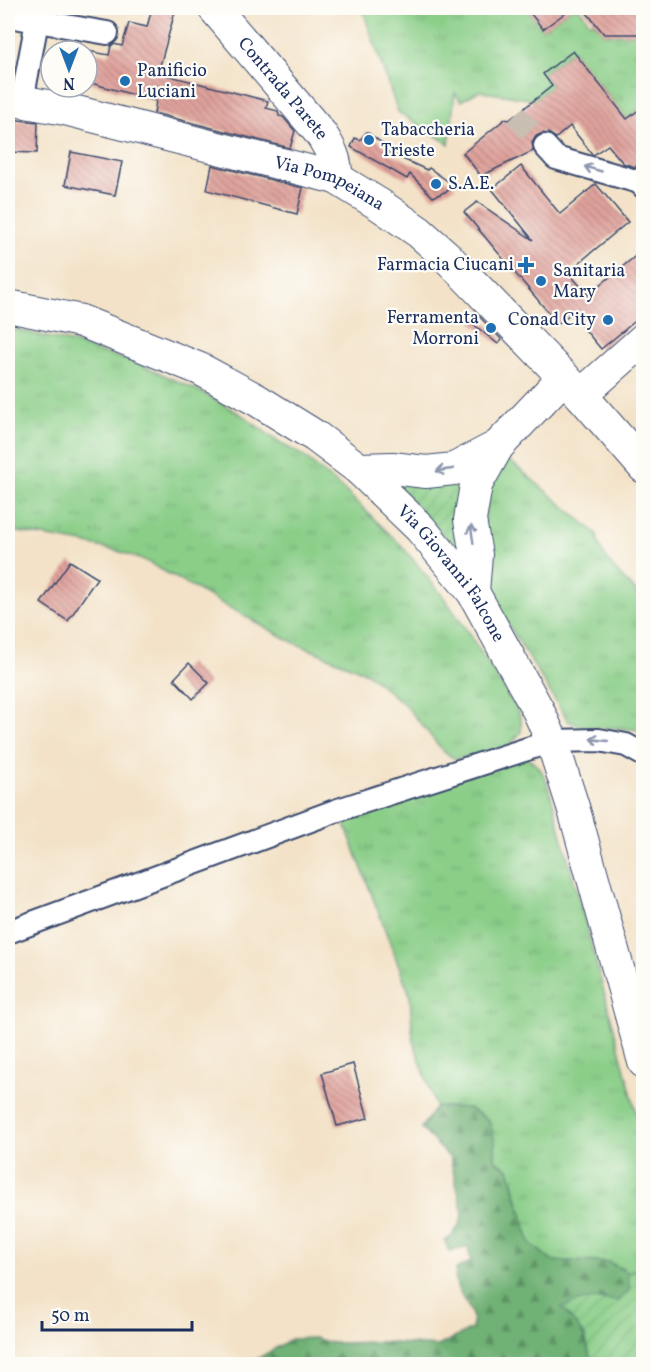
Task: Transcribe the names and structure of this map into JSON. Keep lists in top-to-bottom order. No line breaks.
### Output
{"streets":{"main road":["Contrada Parete","Via Pompeiana","Via Giovanni Falcone"]},"crossings":[["Contrada Parete","Via Pompeiana"]],"places":{"other":["Panificio Luciani","Tabaccheria Trieste","S.A.E.","Sanitaria Mary","Conad City","Ferramenta Morroni"],"health":["Farmacia Ciucani"]},"scale_bar":"50 m","north":"bottom"}
